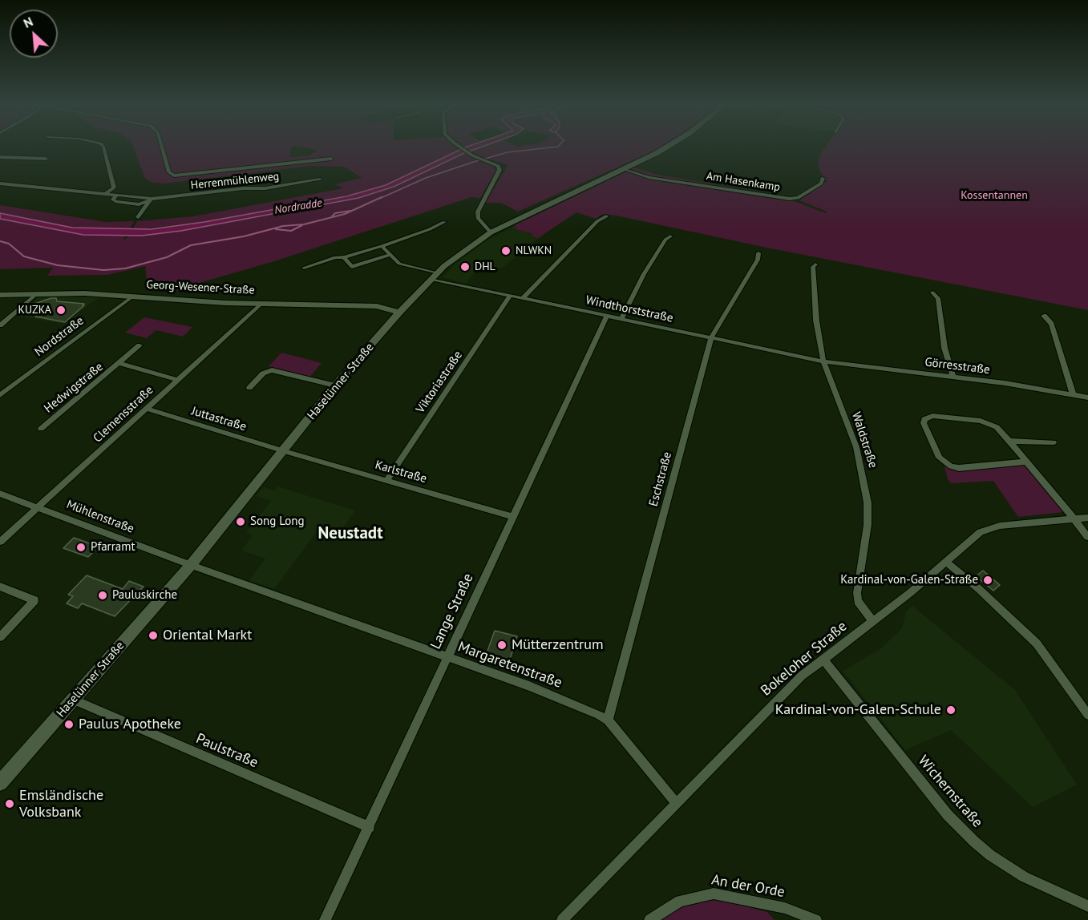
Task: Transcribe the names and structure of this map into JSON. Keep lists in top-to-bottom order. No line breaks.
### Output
{"streets":{"street":["Herrenmühlenweg","Am Hasenkamp","Georg-Wesener-Straße","Windthorststraße","Nordstraße","Görresstraße","Haselünner Straße","Viktoriastraße","Hedwigstraße","Clemensstraße","Juttastraße","Waldstraße","Karlstraße","Eschstraße","Mühlenstraße","Lange Straße","Bokeloher Straße","Margaretenstraße","Paulstraße","Wichernstraße","An der Orde"]},"crossings":[["Am Hasenkamp","Haselünner Straße"],["Georg-Wesener-Straße","Nordstraße"],["Georg-Wesener-Straße","Haselünner Straße"],["Georg-Wesener-Straße","Clemensstraße"],["Windthorststraße","Görresstraße"],["Windthorststraße","Haselünner Straße"],["Windthorststraße","Viktoriastraße"],["Windthorststraße","Waldstraße"],["Windthorststraße","Eschstraße"],["Windthorststraße","Lange Straße"],["Görresstraße","Waldstraße"],["Haselünner Straße","Juttastraße"],["Haselünner Straße","Karlstraße"],["Haselünner Straße","Mühlenstraße"],["Haselünner Straße","Margaretenstraße"],["Haselünner Straße","Paulstraße"],["Viktoriastraße","Karlstraße"],["Hedwigstraße","Clemensstraße"],["Clemensstraße","Juttastraße"],["Clemensstraße","Mühlenstraße"],["Juttastraße","Karlstraße"],["Waldstraße","Bokeloher Straße"],["Karlstraße","Lange Straße"],["Eschstraße","Margaretenstraße"],["Mühlenstraße","Margaretenstraße"],["Lange Straße","Margaretenstraße"],["Lange Straße","Paulstraße"],["Bokeloher Straße","Margaretenstraße"],["Bokeloher Straße","Wichernstraße"]],"districts":["Neustadt"],"water":["Nordradde"],"parks":["Kossentannen"],"places":["NLWKN","DHL","KUZKA","Song Long","Pfarramt","Kardinal-von-Galen-Straße","Pauluskirche","Oriental Markt","Mütterzentrum","Kardinal-von-Galen-Schule","Paulus Apotheke","Emsländische Volksbank"],"north":"top left"}
